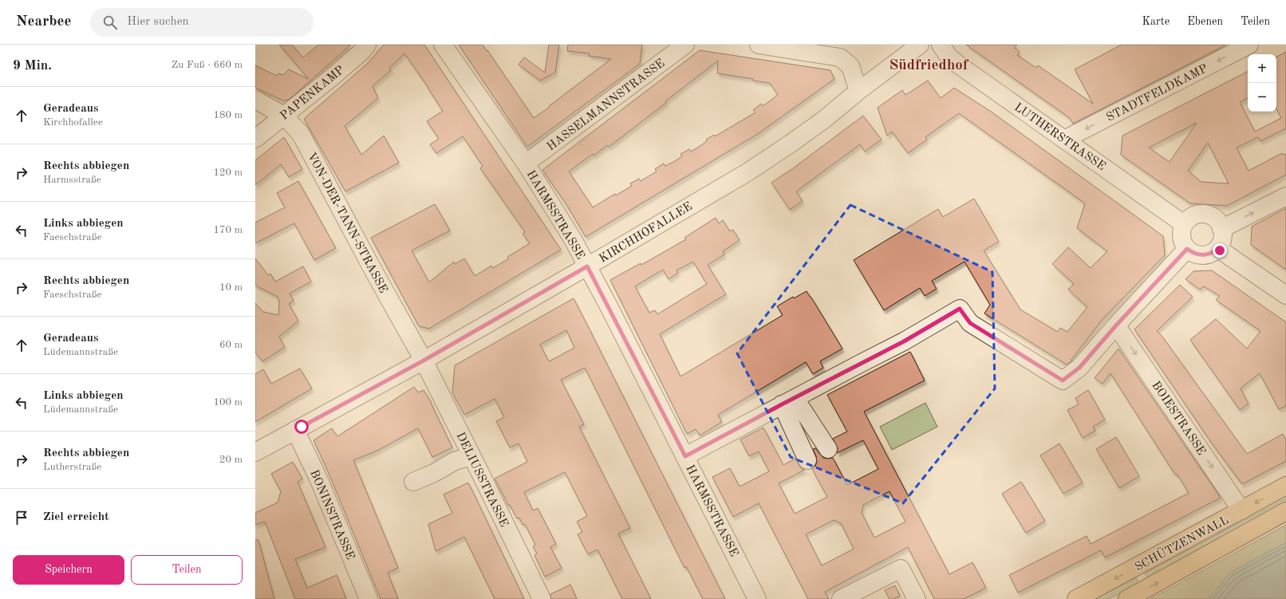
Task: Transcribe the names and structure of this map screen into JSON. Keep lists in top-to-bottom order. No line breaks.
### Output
{"streets":{"main road":["SCHÜTZENWALL"],"street":["PAPENKAMP","STADTFELDKAMP","HASSELMANNSTRASSE","LUTHERSTRASSE","HARMSSTRASSE","VON-DER-TANN-STRASSE","KIRCHHOFALLEE","BOIESTRASSE","DELIUSSTRASSE","BONINSTRASSE"]},"crossings":[["PAPENKAMP","VON-DER-TANN-STRASSE"],["STADTFELDKAMP","LUTHERSTRASSE"],["HASSELMANNSTRASSE","HARMSSTRASSE"],["HARMSSTRASSE","KIRCHHOFALLEE"],["VON-DER-TANN-STRASSE","KIRCHHOFALLEE"],["VON-DER-TANN-STRASSE","DELIUSSTRASSE"],["KIRCHHOFALLEE","DELIUSSTRASSE"],["KIRCHHOFALLEE","BONINSTRASSE"],["BOIESTRASSE","SCHÜTZENWALL"]],"districts":["Südfriedhof"],"page":{"header":"Nearbee","search":"Hier suchen","nav":["Karte","Ebenen","Teilen"],"heading":["9 Min.","Zu Fuß · 660 m"],"map_buttons":["+","−"],"list":[["Geradeaus","Kirchhofallee","180 m"],["Rechts abbiegen","Harmsstraße","120 m"],["Links abbiegen","Faeschstraße","170 m"],["Rechts abbiegen","Faeschstraße","10 m"],["Geradeaus","Lüdemannstraße","60 m"],["Links abbiegen","Lüdemannstraße","100 m"],["Rechts abbiegen","Lutherstraße","20 m"],"Ziel erreicht"],"buttons":["Speichern","Teilen"]}}
